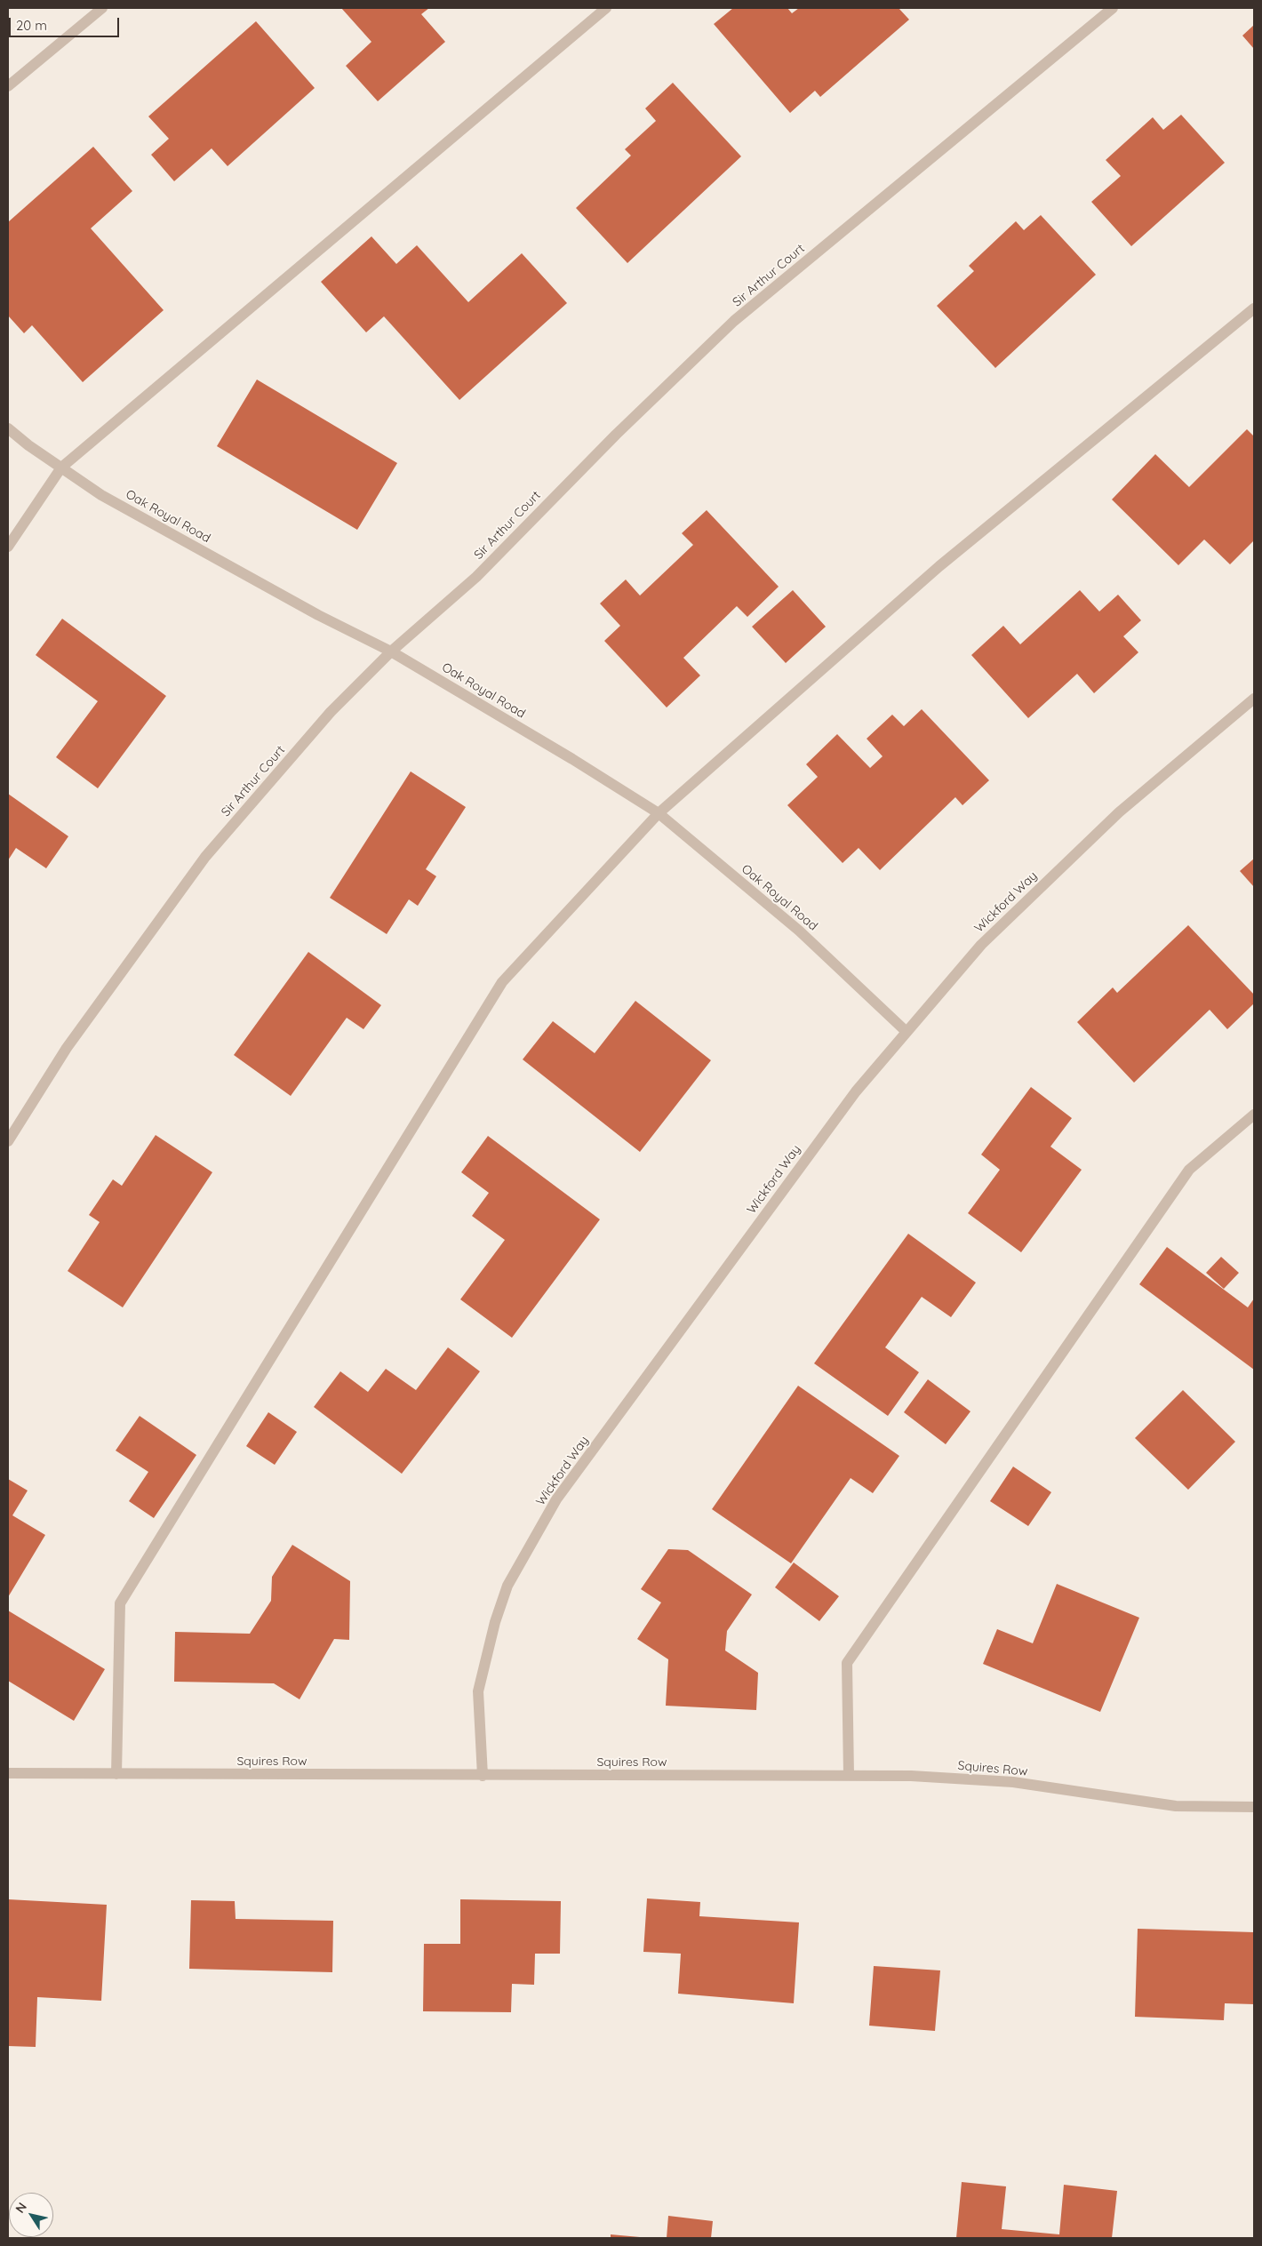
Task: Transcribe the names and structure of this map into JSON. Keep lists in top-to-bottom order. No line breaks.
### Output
{"streets":{"street":["Sir Arthur Court","Oak Royal Road","Wickford Way","Squires Row"]},"crossings":[["Sir Arthur Court","Oak Royal Road"],["Oak Royal Road","Wickford Way"],["Wickford Way","Squires Row"]],"scale_bar":"20 m","north":"top left"}
